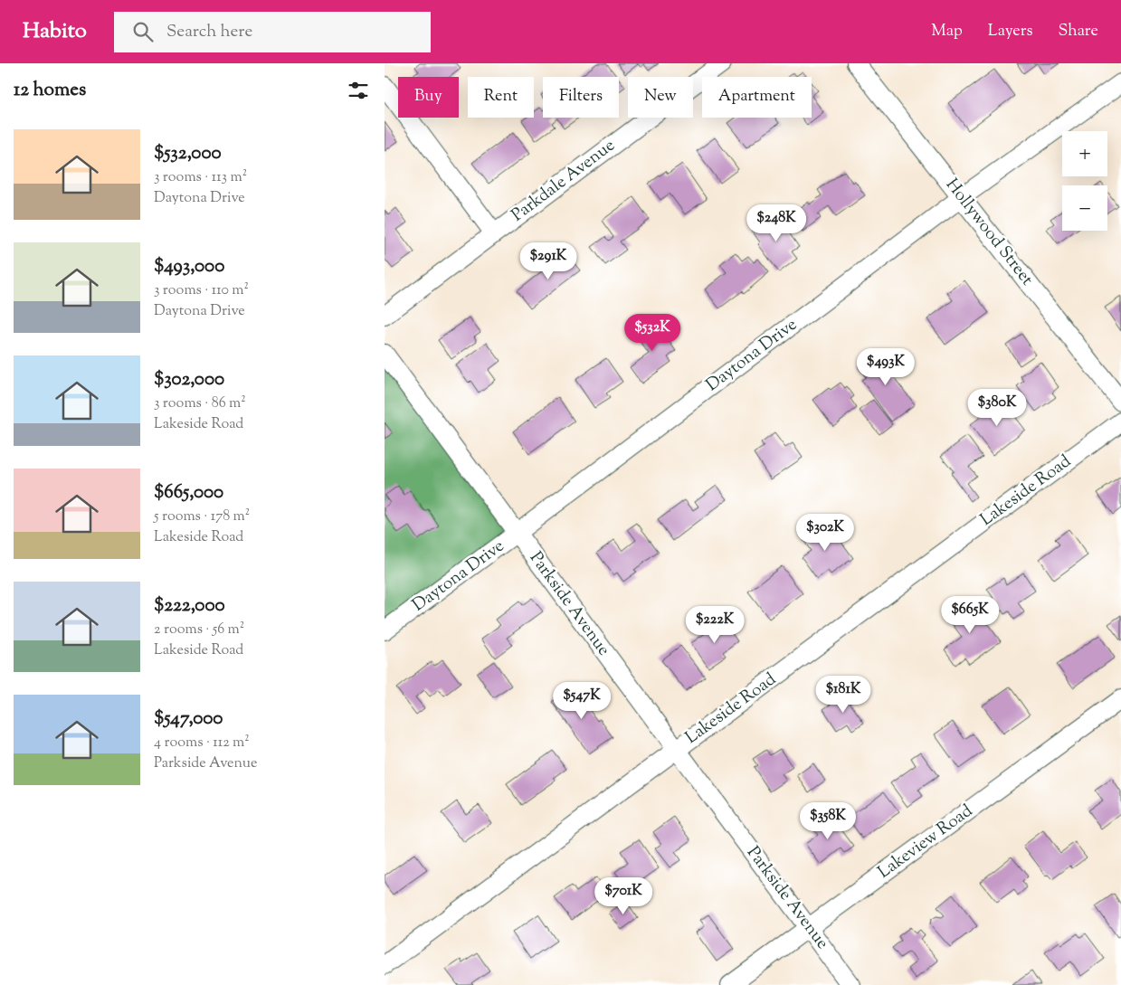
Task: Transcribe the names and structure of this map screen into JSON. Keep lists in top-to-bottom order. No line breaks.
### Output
{"streets":{"street":["Parkdale Avenue","Hollywood Street","Daytona Drive","Lakeside Road","Parkside Avenue","Lakeview Road"]},"crossings":[["Hollywood Street","Daytona Drive"],["Daytona Drive","Parkside Avenue"],["Lakeside Road","Parkside Avenue"],["Parkside Avenue","Lakeview Road"]],"page":{"header":"Habito","search":"Search here","nav":["Map","Layers","Share"],"heading":"12 homes","chip":["Buy","Rent","Filters","New","Apartment"],"list":[{"name":"$532,000","note":"3 rooms · 113 m² · Daytona Drive"},{"name":"$493,000","note":"3 rooms · 110 m² · Daytona Drive"},{"name":"$302,000","note":"3 rooms · 86 m² · Lakeside Road"},{"name":"$665,000","note":"5 rooms · 178 m² · Lakeside Road"},{"name":"$222,000","note":"2 rooms · 56 m² · Lakeside Road"},{"name":"$547,000","note":"4 rooms · 112 m² · Parkside Avenue"}],"map_buttons":["+","−"],"price":["$248K","$291K","$532K","$493K","$380K","$302K","$665K","$222K","$181K","$547K","$358K","$701K"]}}
